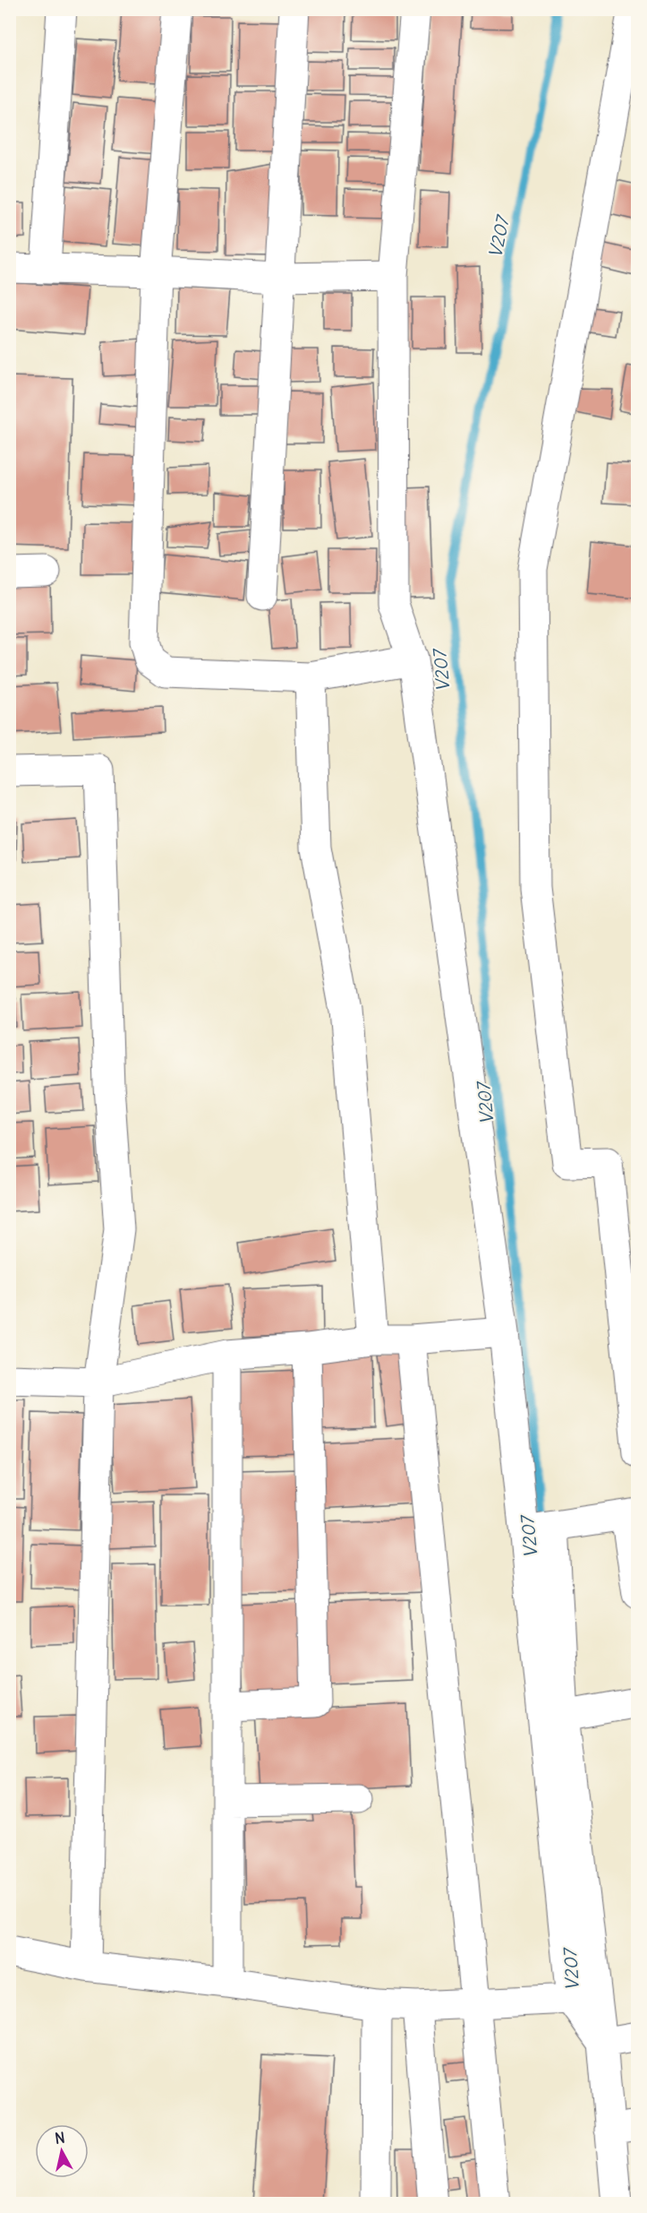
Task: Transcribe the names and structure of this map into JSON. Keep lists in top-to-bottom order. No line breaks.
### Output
{"water":["V207"],"north":"top"}
